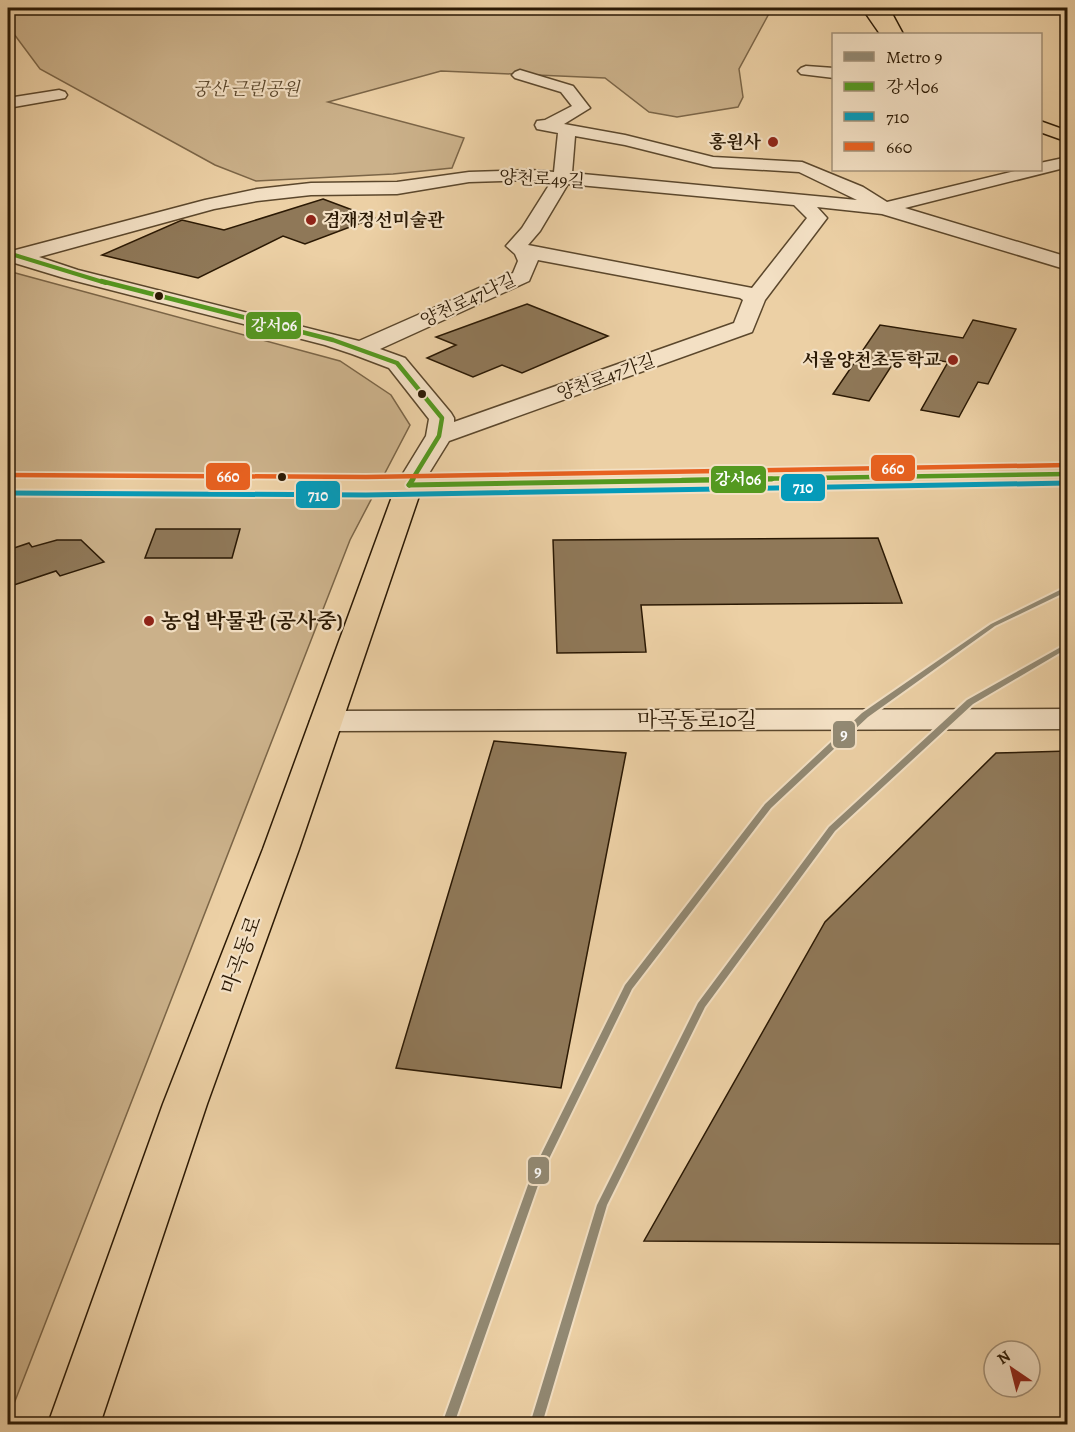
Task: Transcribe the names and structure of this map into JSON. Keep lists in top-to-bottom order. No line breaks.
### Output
{"streets":{"main road":["마곡동로"],"street":["양천로49길","양천로47나길","양천로47가길","마곡동로10길"]},"crossings":[["양천로49길","양천로47나길"],["양천로49길","양천로47가길"],["마곡동로10길","마곡동로"]],"parks":["궁산 근린공원"],"places":["홍원사","겸재정선미술관","서울양천초등학교","농업 박물관 (공사중)"],"lines":["transit line 강서06","transit line 660","transit line 710","metro line 9"],"legend":["Metro 9","강서06","710","660"],"north":"top left"}
